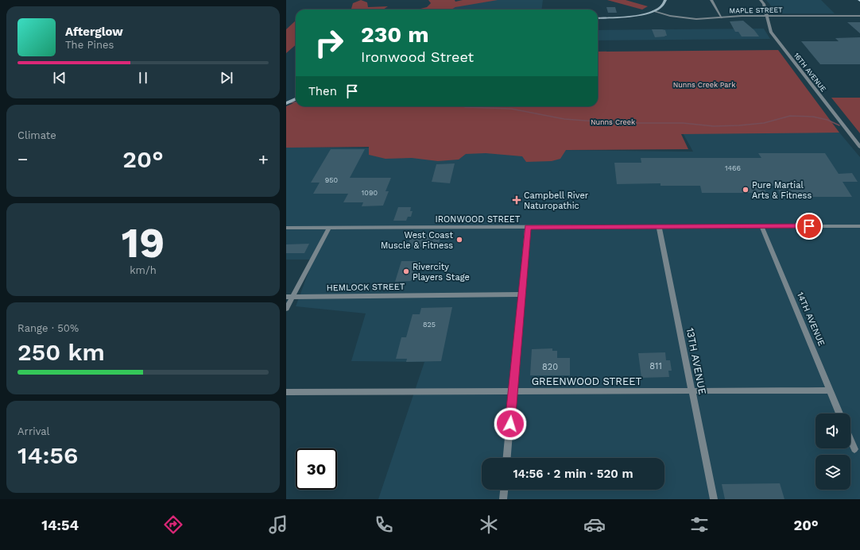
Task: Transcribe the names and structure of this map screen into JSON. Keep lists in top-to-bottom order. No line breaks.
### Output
{"streets":{"street":["MAPLE STREET","16TH AVENUE","IRONWOOD STREET","HEMLOCK STREET","14TH AVENUE","13TH AVENUE","GREENWOOD STREET"]},"crossings":[["MAPLE STREET","16TH AVENUE"],["IRONWOOD STREET","14TH AVENUE"],["IRONWOOD STREET","13TH AVENUE"],["14TH AVENUE","GREENWOOD STREET"],["13TH AVENUE","GREENWOOD STREET"]],"parks":["Nunns Creek Park","Nunns Creek"],"places":{"other":["Pure Martial Arts & Fitness","West Coast Muscle & Fitness","Rivercity Players Stage"],"health":["Campbell River Naturopathic"]},"house_numbers":["1466","950","1090","825","811","820"],"page":{"turn":["230 m","Ironwood Street"],"song":["Afterglow","The Pines"],"then":"Then","tile":["Climate",["19","km/h"],["Range · 50%","250 km"],["Arrival","14:56"]],"heat":["−","20°","+"],"limit":"30","trip":"14:56 · 2 min · 520 m","tabs":["14:54","20°"]}}
